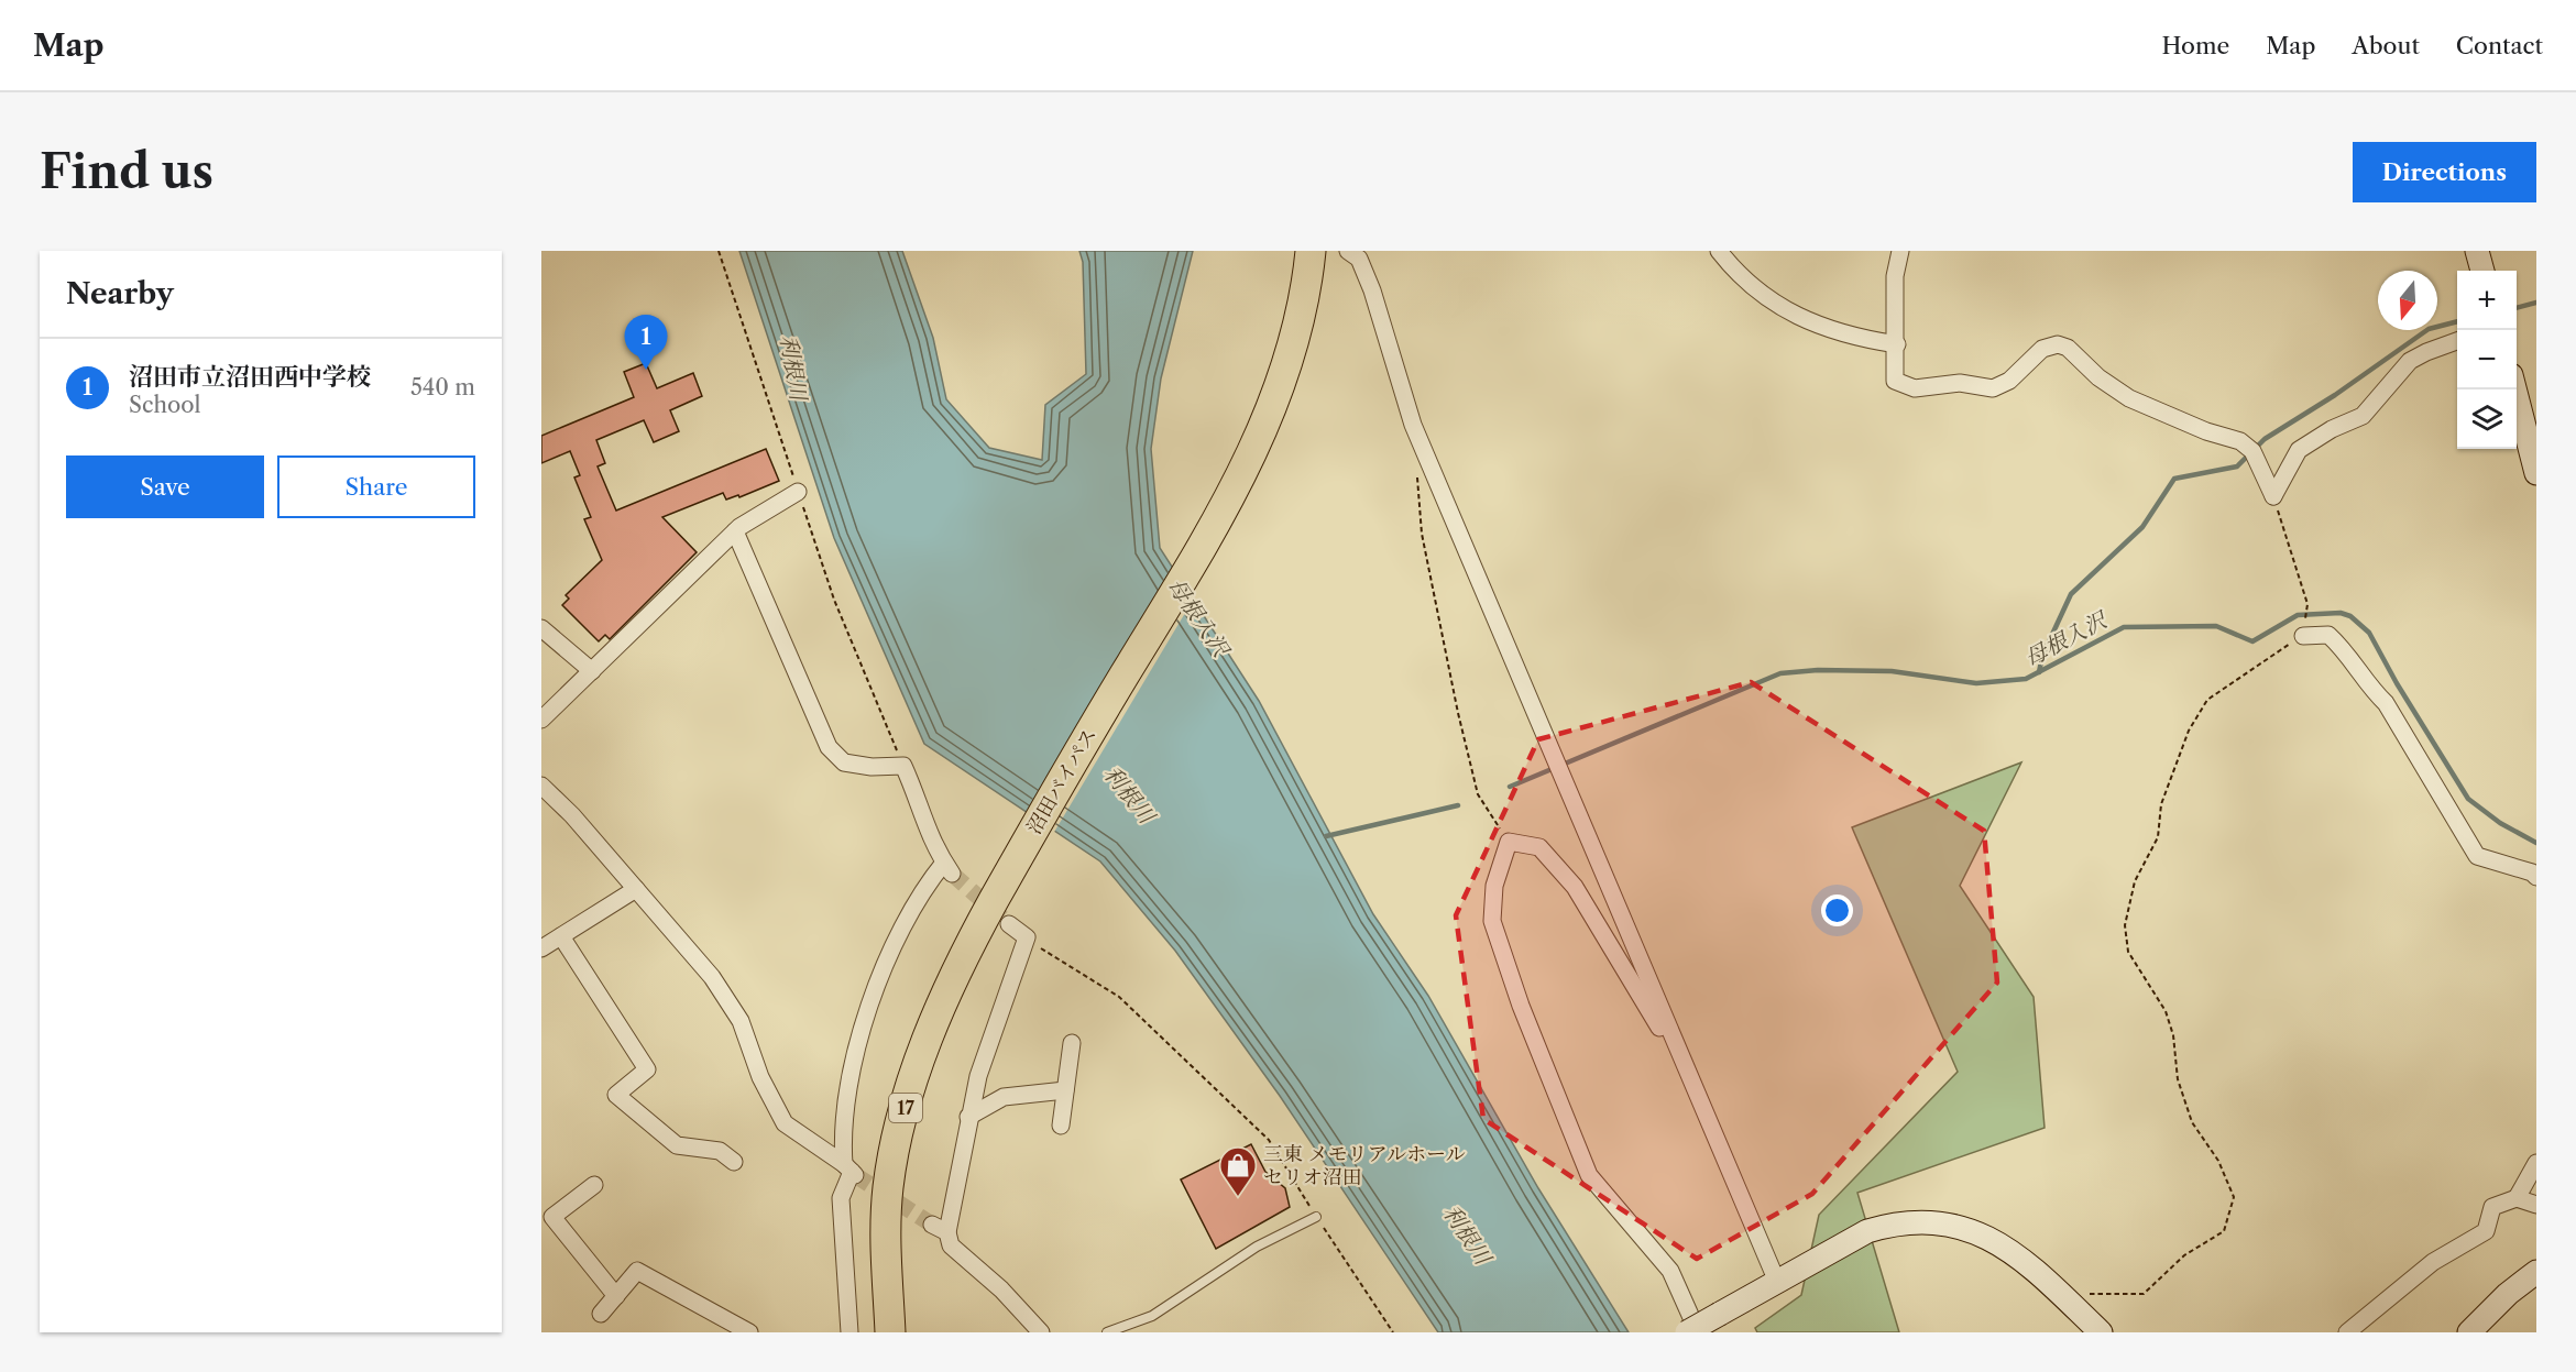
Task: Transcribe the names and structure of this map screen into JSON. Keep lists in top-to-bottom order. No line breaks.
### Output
{"streets":{"highway":["沼田バイパス","17"]},"water":["利根川","母根入沢"],"places":{"shop":["三東 メモリアルホール セリオ沼田"]},"north":"bottom","page":{"header":"Map","nav":["Home","Map","About","Contact"],"buttons":["Directions",["Save","Share"]],"title":"Find us","heading":"Nearby","map_buttons":["+","−"],"pins":"1","list":[{"mark":"1","name":"沼田市立沼田西中学校","note":"School","value":"540 m"}]}}
